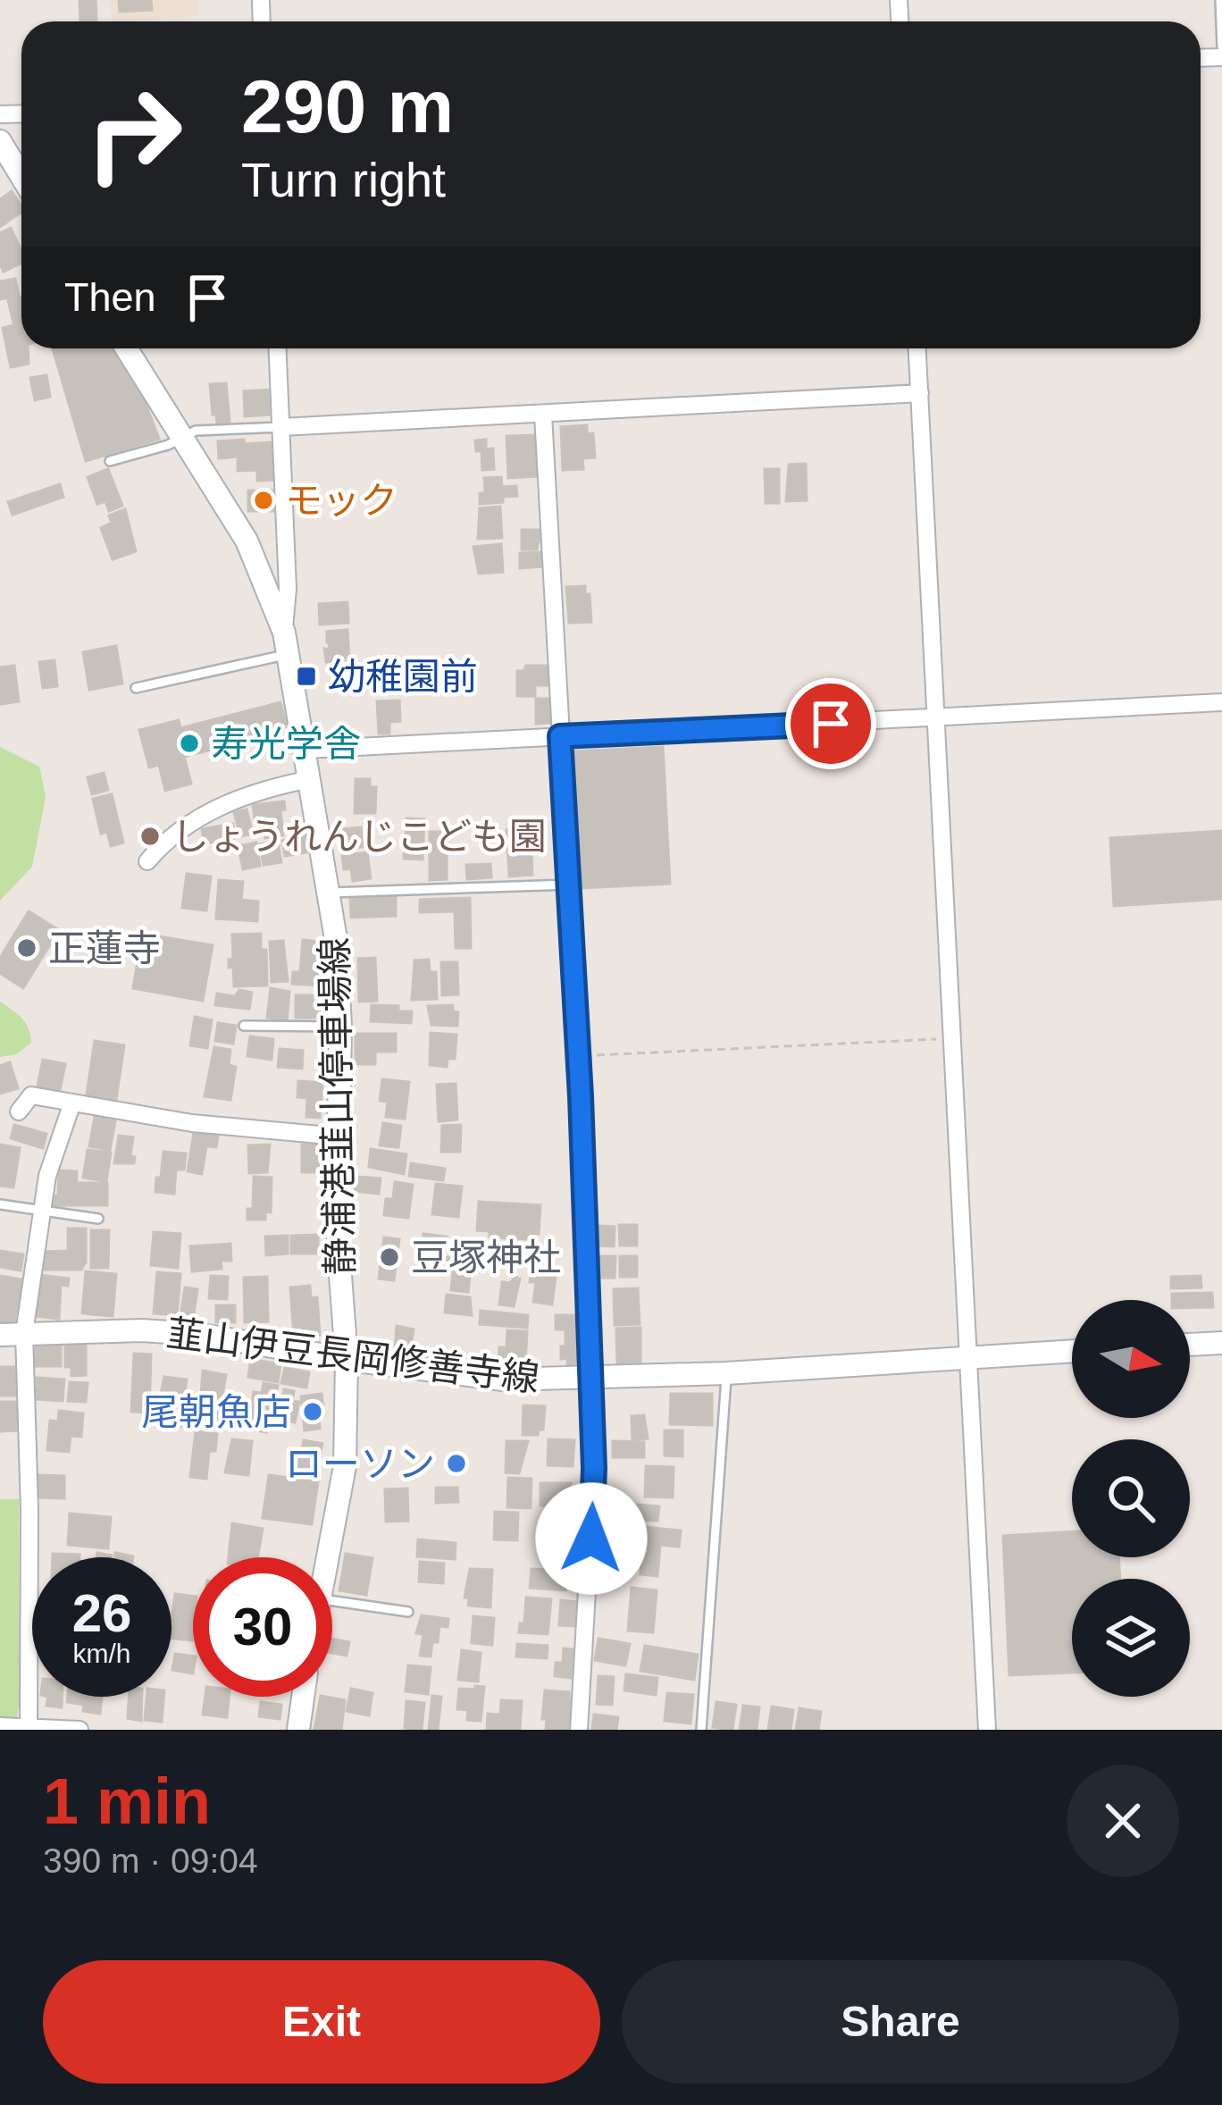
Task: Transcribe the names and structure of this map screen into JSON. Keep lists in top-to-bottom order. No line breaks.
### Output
{"streets":{"main road":["静浦港韮山停車場線","韮山伊豆長岡修善寺線"]},"crossings":[["静浦港韮山停車場線","韮山伊豆長岡修善寺線"]],"places":{"other":["モック","寿光学舎","しょうれんじこども園","正蓮寺","豆塚神社","尾朝魚店","ローソン"],"transit":["幼稚園前"]},"north":"right","page":{"turn":["290 m","Turn right"],"then":"Then","speed":"26 km/h","limit":"30","heading":["1 min","390 m · 09:04"],"buttons":["Exit","Share"]}}
